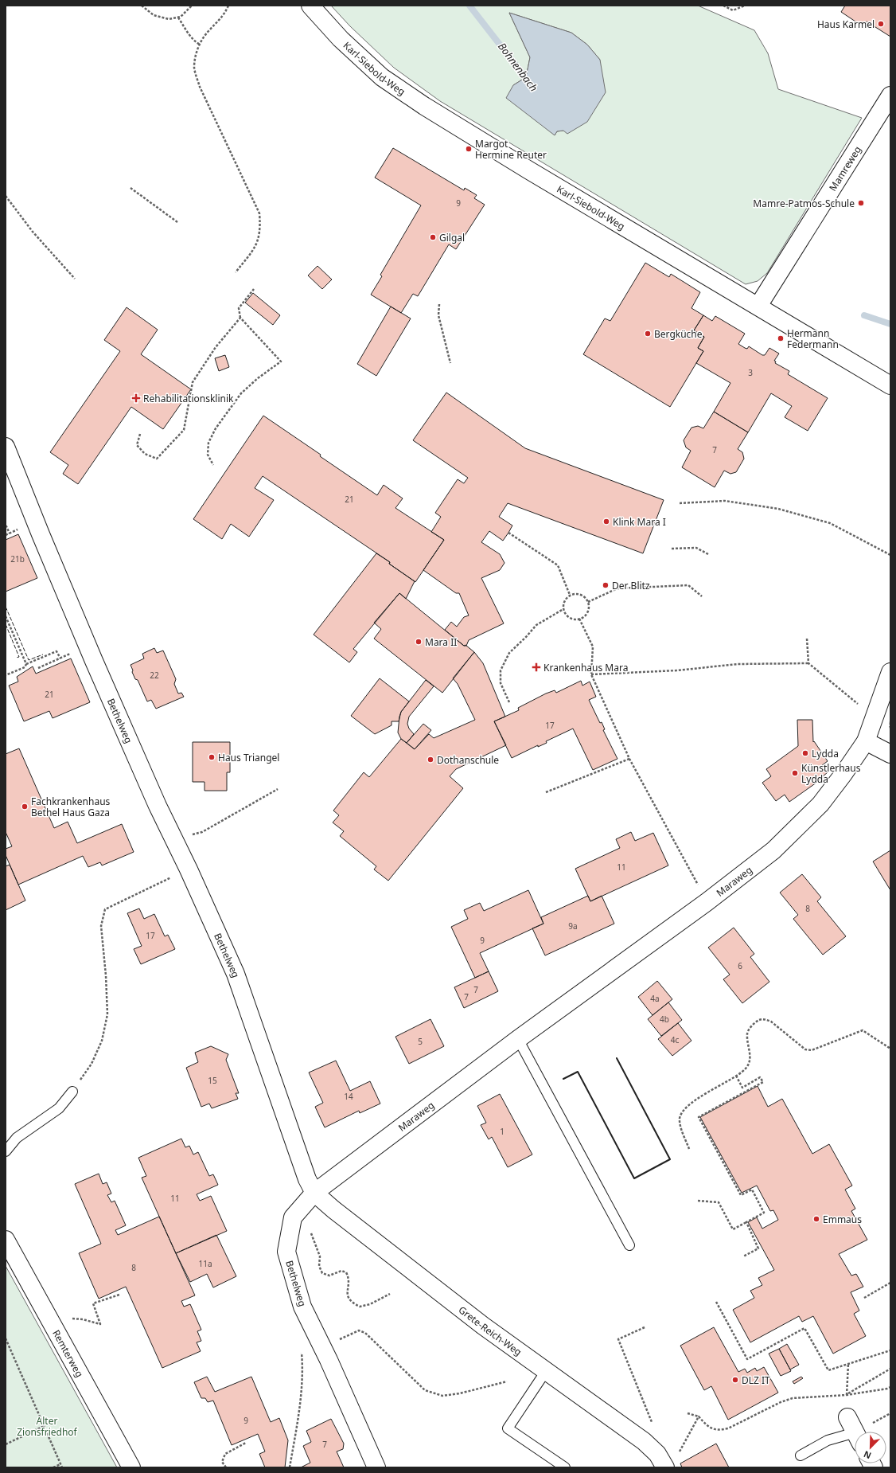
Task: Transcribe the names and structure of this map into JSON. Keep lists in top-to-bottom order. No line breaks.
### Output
{"streets":{"street":["Karl-Siebold-Weg","Mamreweg","Bethelweg","Maraweg","Grete-Reich-Weg","Remterweg"]},"crossings":[["Karl-Siebold-Weg","Mamreweg"],["Bethelweg","Maraweg"],["Bethelweg","Grete-Reich-Weg"],["Maraweg","Grete-Reich-Weg"]],"water":["Bohnenbach"],"parks":["Alter Zionsfriedhof"],"places":{"other":["Haus Karmel","Margot Hermine Reuter","Mamre-Patmos-Schule","Gilgal","Bergküche","Hermann Federmann","Klink Mara I","Der Blitz","Mara II","Lydda","Haus Triangel","Dothanschule","Künstlerhaus Lydda","Fachkrankenhaus Bethel Haus Gaza","Emmaus","DLZ IT"],"health":["Rehabilitationsklinik","Krankenhaus Mara"]},"house_numbers":["9","3","7","21","21b","22","21","17","11","8","9a","17","9","6","7","7","4a","4b","4c","5","15","14","1","11","11a","8","9","7"],"north":"bottom left"}
